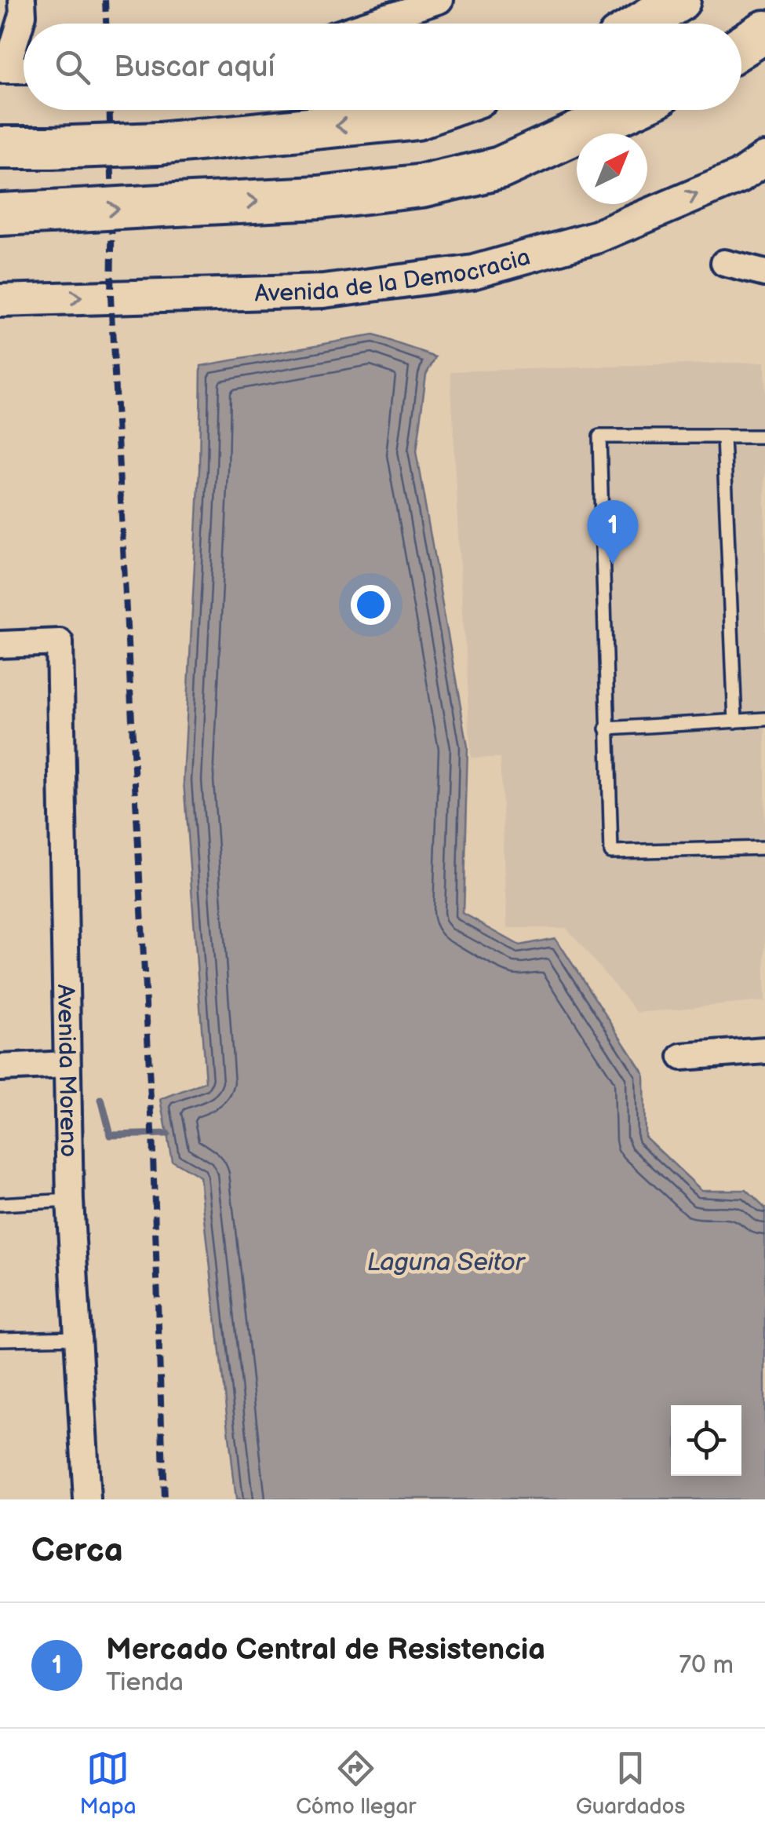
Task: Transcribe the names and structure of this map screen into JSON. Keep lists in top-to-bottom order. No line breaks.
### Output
{"streets":{"street":["Avenida de la Democracia","Avenida Moreno"]},"one_way":["Avenida de la Democracia"],"water":["Laguna Seitor"],"north":"top right","page":{"search":"Buscar aquí","pins":"1","heading":"Cerca","list":[{"mark":"1","name":"Mercado Central de Resistencia","note":"Tienda","value":"70 m"}],"nav":["Mapa","Cómo llegar","Guardados"]}}
